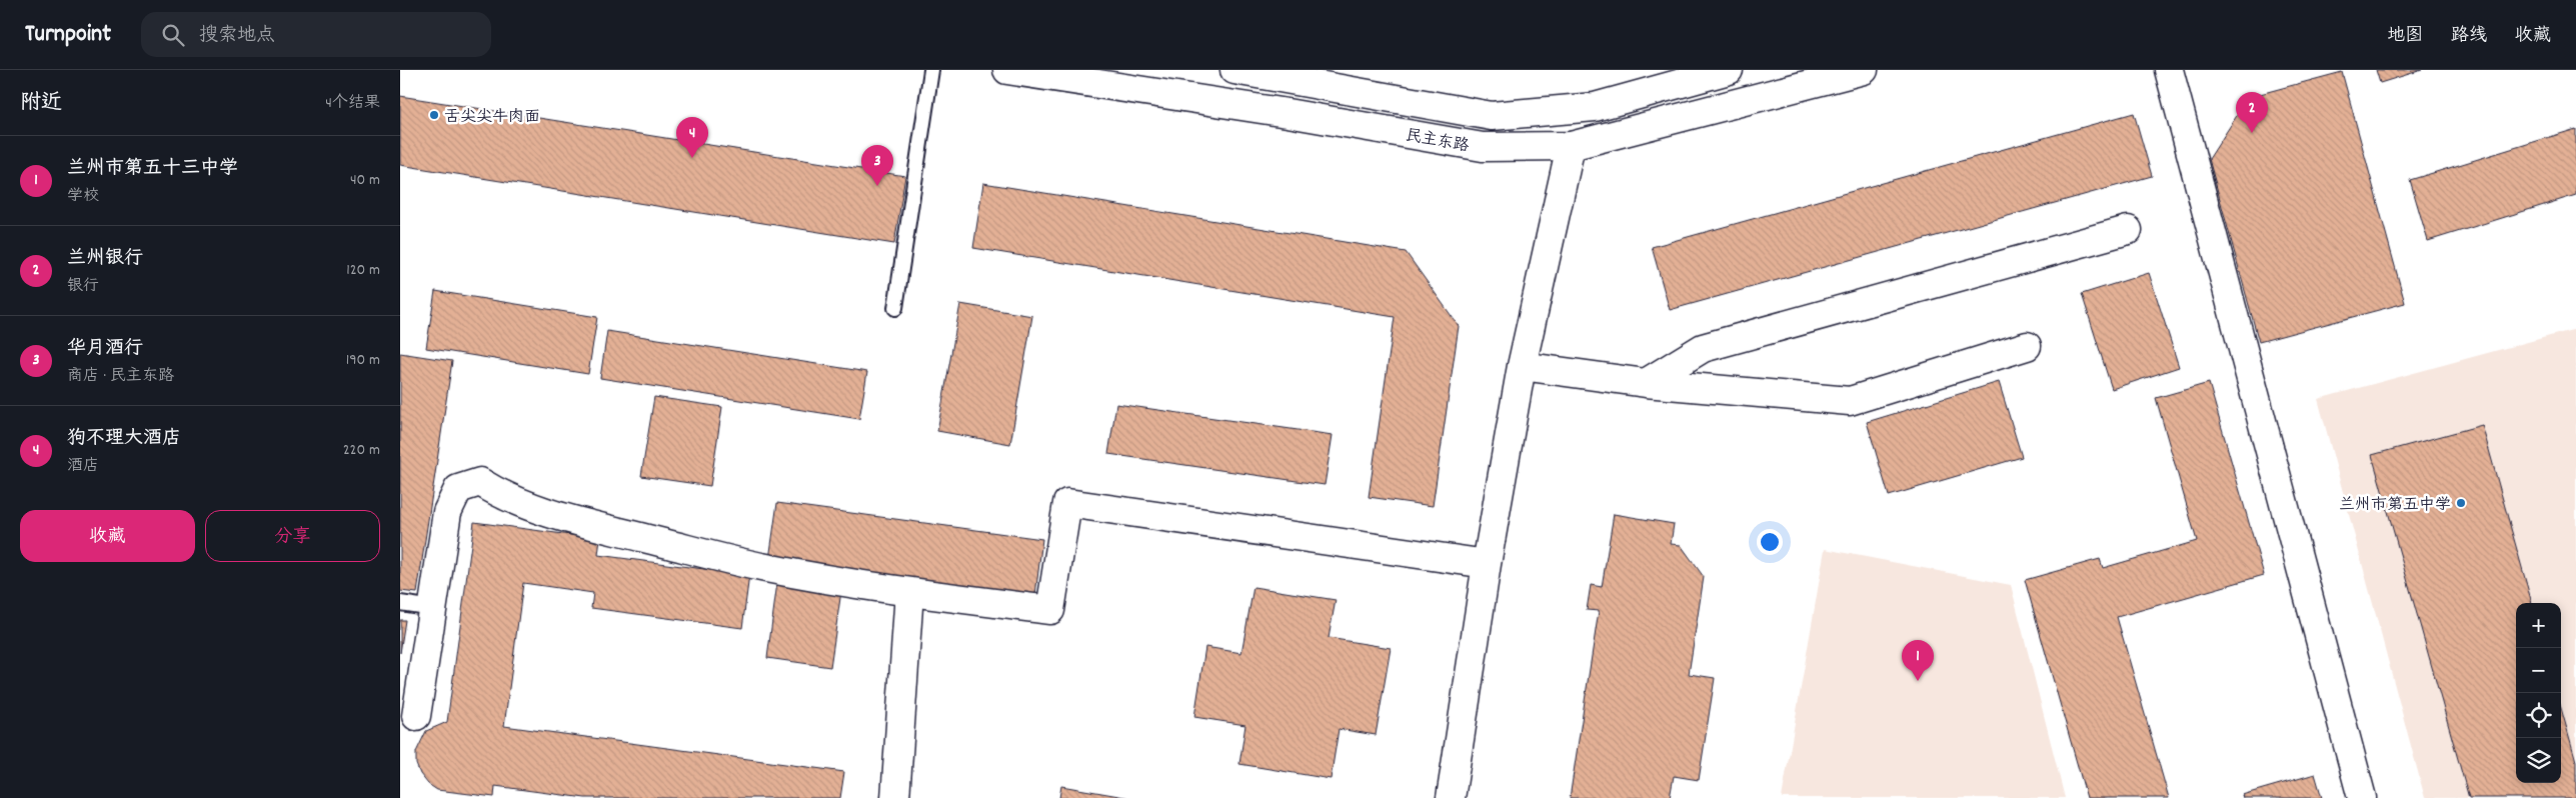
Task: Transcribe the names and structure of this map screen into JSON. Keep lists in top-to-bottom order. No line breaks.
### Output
{"streets":{"street":["民主东路"]},"places":["舌尖尖牛肉面","兰州市第五中学"],"page":{"header":"Turnpoint","search":"搜索地点","nav":["地图","路线","收藏"],"heading":["附近","4个结果"],"pins":["2","4","3","1"],"list":[{"mark":"1","name":"兰州市第五十三中学","note":"学校","value":"40 m"},{"mark":"2","name":"兰州银行","note":"银行","value":"120 m"},{"mark":"3","name":"华月酒行","note":"商店 · 民主东路","value":"190 m"},{"mark":"4","name":"狗不理大酒店","note":"酒店","value":"220 m"}],"buttons":["收藏","分享"],"map_buttons":["+","−"]}}
